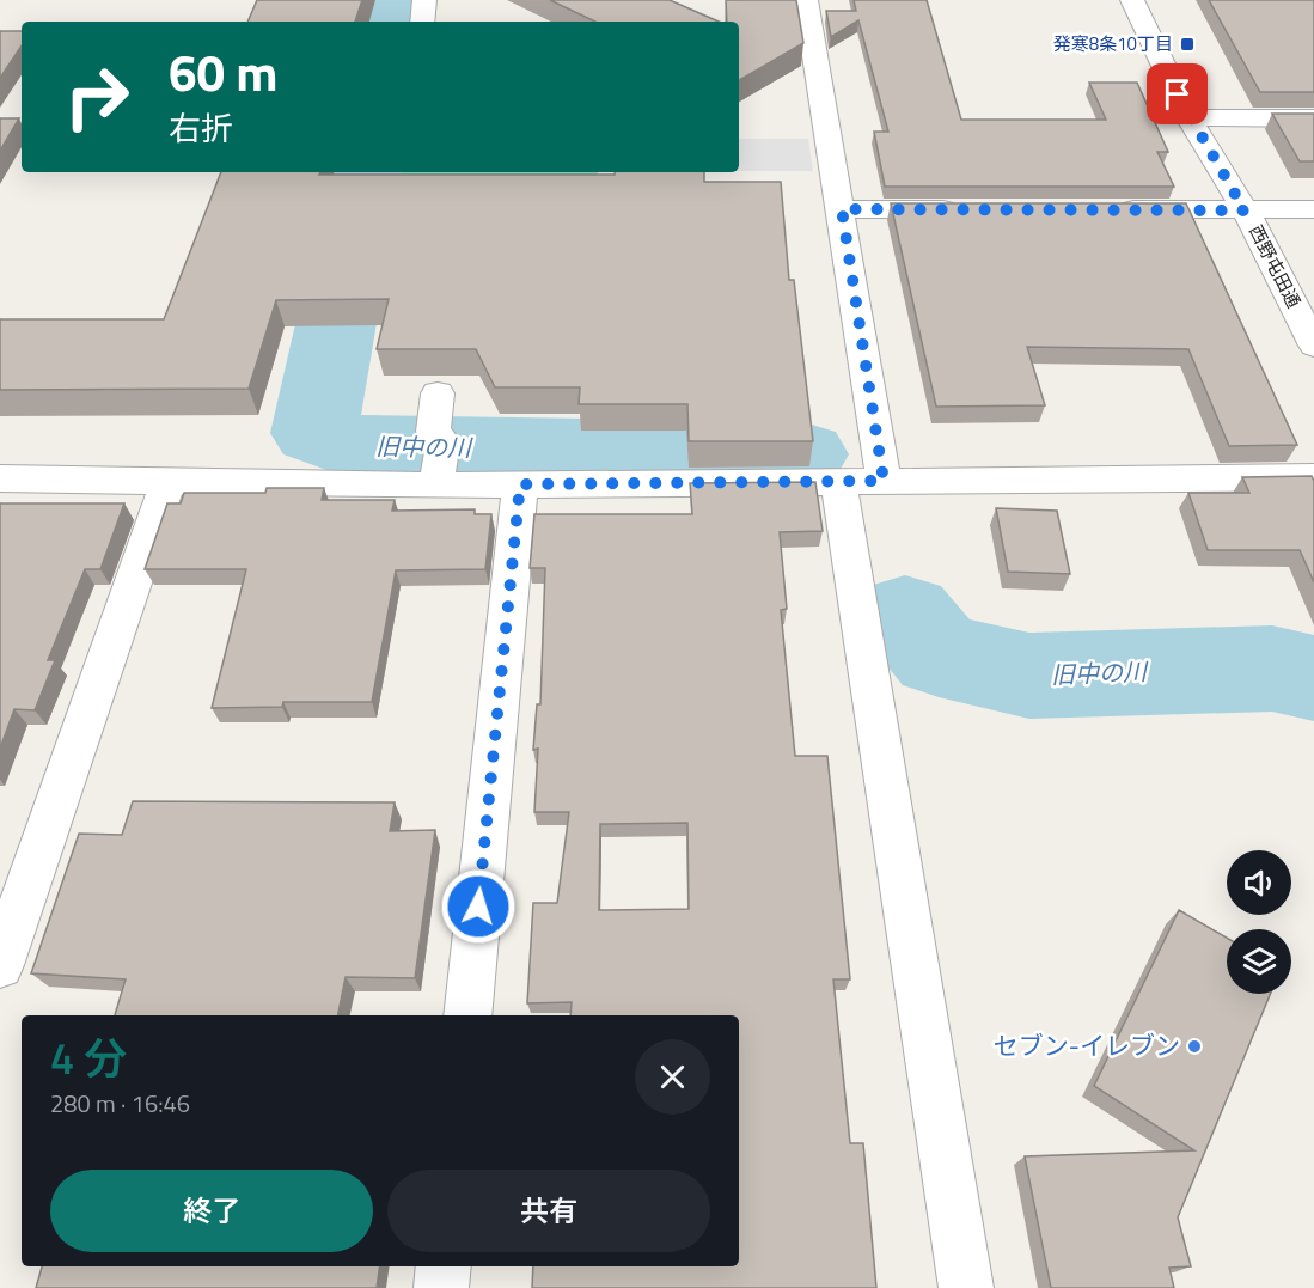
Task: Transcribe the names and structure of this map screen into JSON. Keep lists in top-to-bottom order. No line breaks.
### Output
{"streets":{"street":["西野屯田通"]},"water":["旧中の川"],"places":{"transit":["発寒8条10丁目"],"other":["セブン-イレブン"]},"page":{"turn":["60 m","右折"],"heading":["4 分","280 m · 16:46"],"buttons":["終了","共有"]}}
